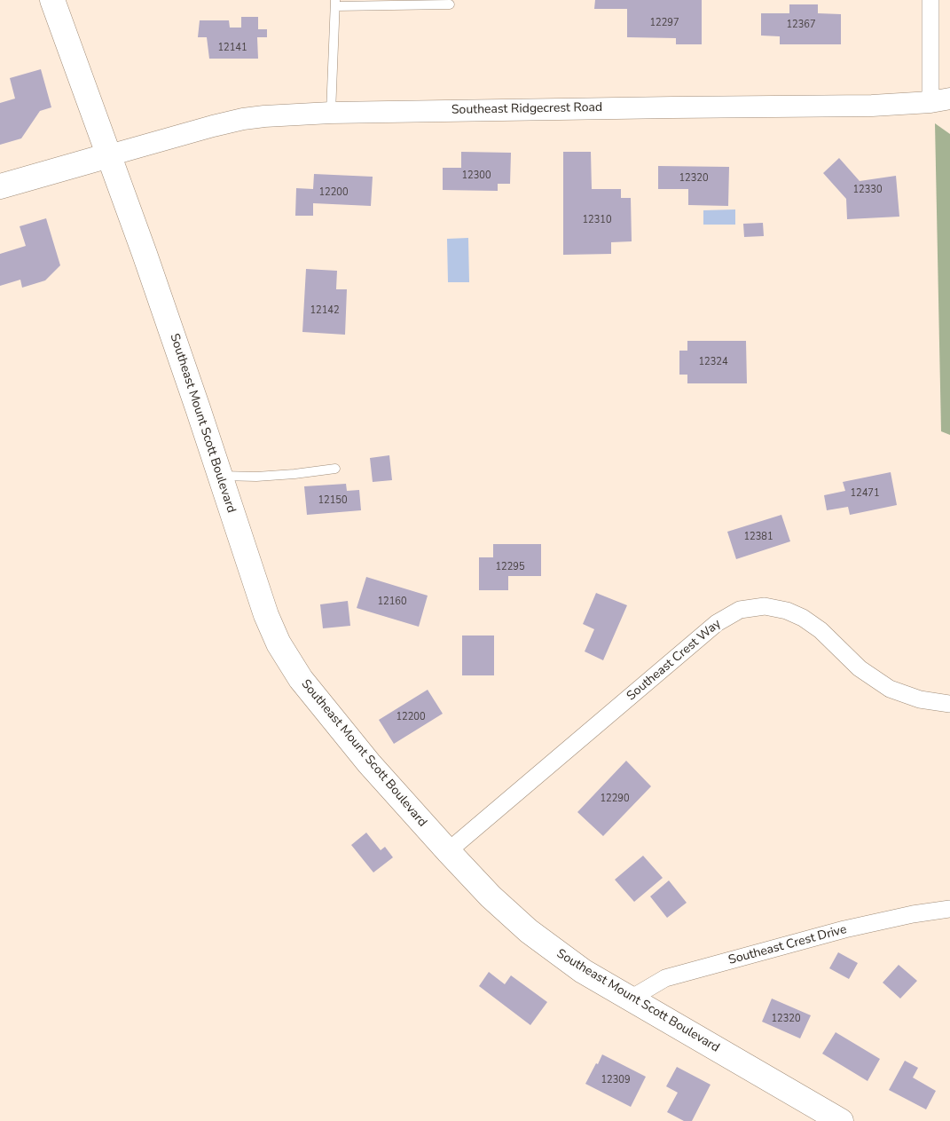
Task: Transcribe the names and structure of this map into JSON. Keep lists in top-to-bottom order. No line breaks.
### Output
{"streets":{"main road":["Southeast Mount Scott Boulevard"],"street":["Southeast Ridgecrest Road","Southeast Crest Way","Southeast Crest Drive"]},"crossings":[["Southeast Ridgecrest Road","Southeast Mount Scott Boulevard"],["Southeast Mount Scott Boulevard","Southeast Crest Way"],["Southeast Mount Scott Boulevard","Southeast Crest Drive"]],"house_numbers":["12297","12367","12141","12300","12320","12330","12200","12310","12142","12324","12471","12150","12381","12295","12160","12200","12290","12320","12309"]}
